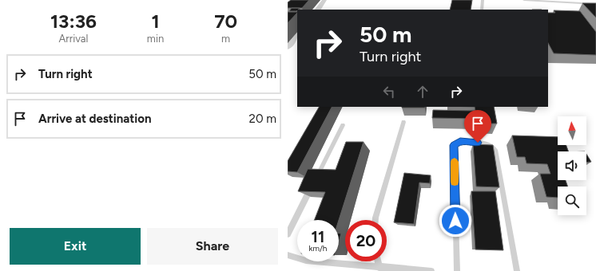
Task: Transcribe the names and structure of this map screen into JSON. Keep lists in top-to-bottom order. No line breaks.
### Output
{"north":"top","page":{"eta":["13:36","Arrival","1","min","70","m"],"turn":["50 m","Turn right"],"list":[{"name":"Turn right","value":"50 m"},{"name":"Arrive at destination","value":"20 m"}],"speed":"11 km/h","limit":"20","buttons":["Exit","Share"]}}
